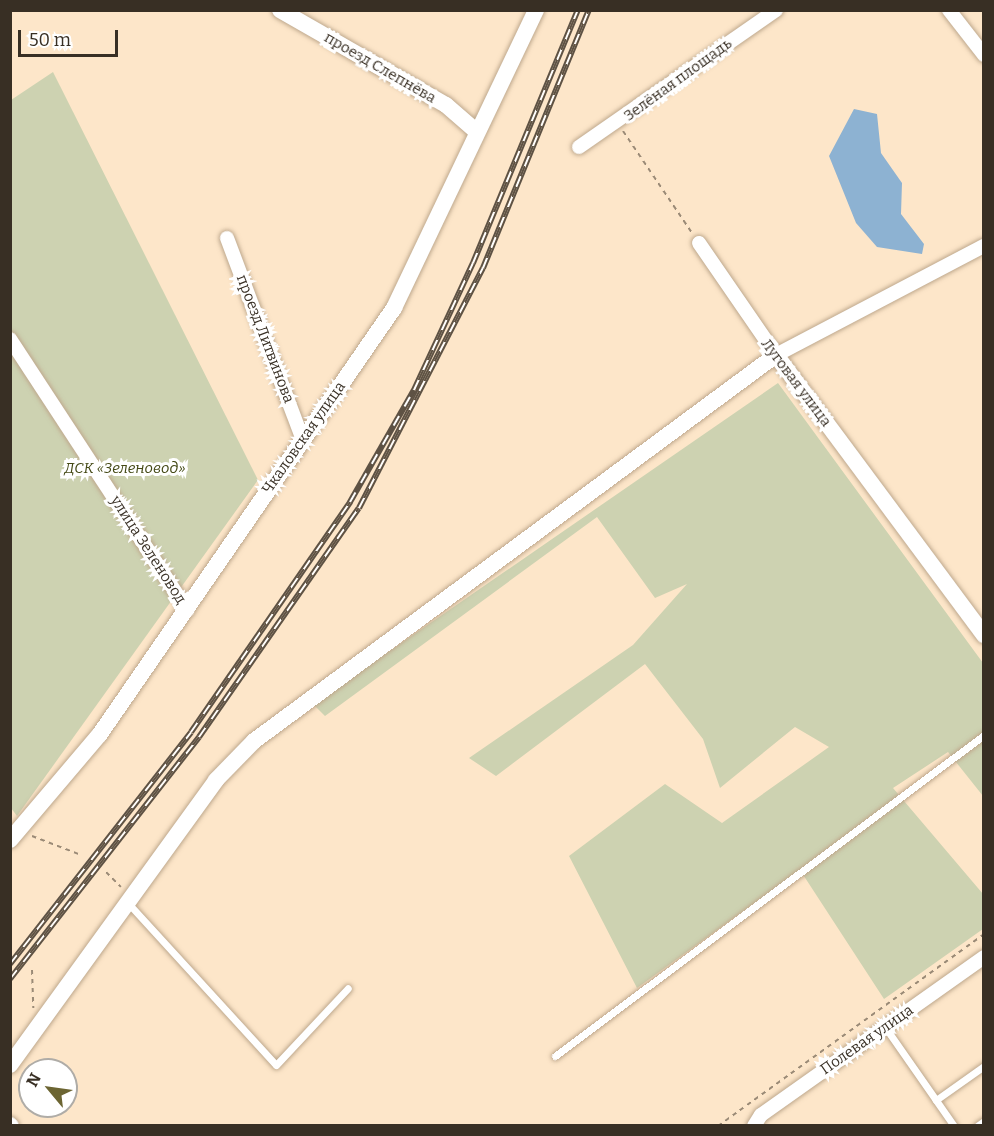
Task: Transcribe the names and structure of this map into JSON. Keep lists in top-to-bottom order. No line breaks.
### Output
{"streets":{"street":["проезд Слепнёва","Зелёная площадь","проезд Литвинова","Луговая улица","Чкаловская улица","улица Зеленовод","Полевая улица"]},"crossings":[["проезд Слепнёва","Чкаловская улица"],["проезд Литвинова","Чкаловская улица"],["Чкаловская улица","улица Зеленовод"]],"parks":["ДСК «Зеленовод»"],"scale_bar":"50 m","north":"top left"}
